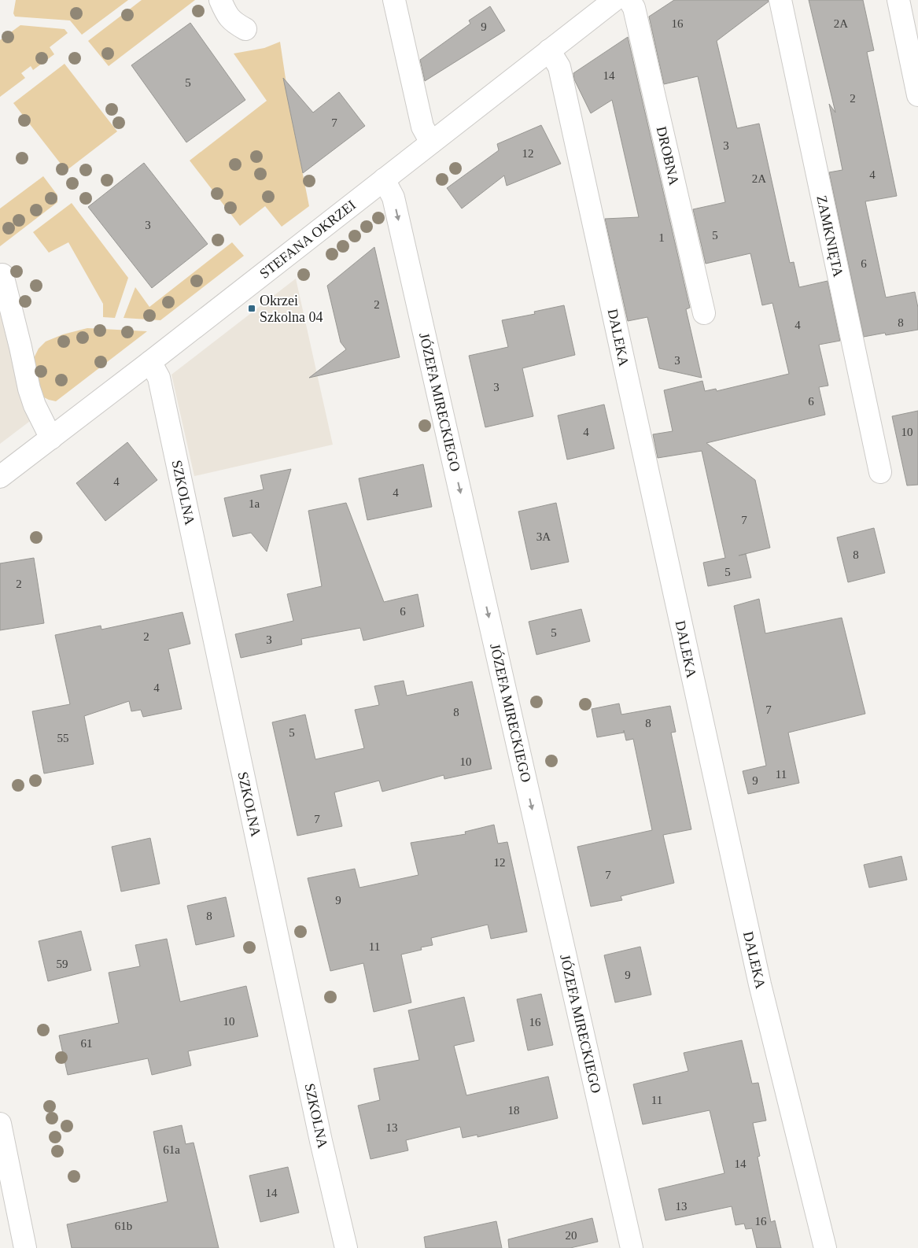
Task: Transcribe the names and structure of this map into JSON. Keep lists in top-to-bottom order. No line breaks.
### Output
{"streets":{"street":["DROBNA","ZAMKNIĘTA","STEFANA OKRZEI","DALEKA","JÓZEFA MIRECKIEGO","SZKOLNA"]},"crossings":[["STEFANA OKRZEI","DALEKA"],["STEFANA OKRZEI","JÓZEFA MIRECKIEGO"],["STEFANA OKRZEI","SZKOLNA"]],"one_way":["JÓZEFA MIRECKIEGO"],"places":{"transit":["Okrzei Szkolna 04"]},"house_numbers":["16","2A","9","14","5","2","7","3","12","4","2A","3","5","1","6","2","8","4","3","3","6","4","10","4","4","1a","7","3A","8","5","2","6","5","2","3","4","7","8","8","5","55","10","11","9","7","12","7","9","8","11","59","9","10","16","61","11","18","13","61a","14","14","13","16","61b","20"]}
